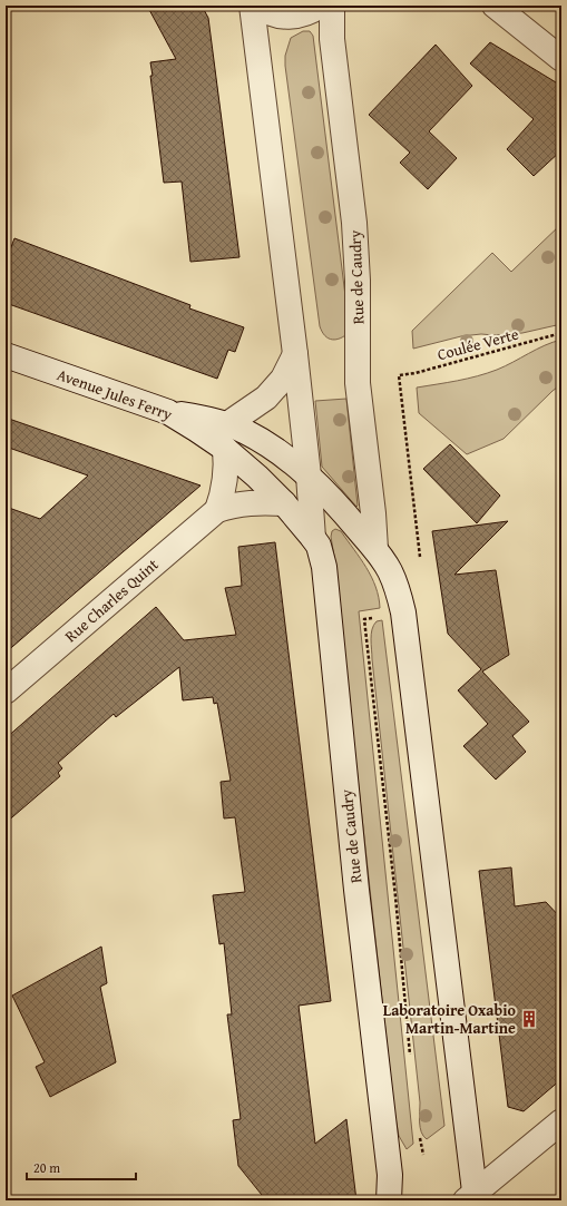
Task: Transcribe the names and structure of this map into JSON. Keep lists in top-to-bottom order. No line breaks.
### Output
{"streets":{"main road":["Rue de Caudry","Avenue Jules Ferry","Rue Charles Quint"],"path":["Coulée Verte"]},"crossings":[["Rue de Caudry","Avenue Jules Ferry"],["Avenue Jules Ferry","Rue Charles Quint"]],"places":{"building":["Laboratoire Oxabio Martin-Martine"]},"scale_bar":"20 m"}
